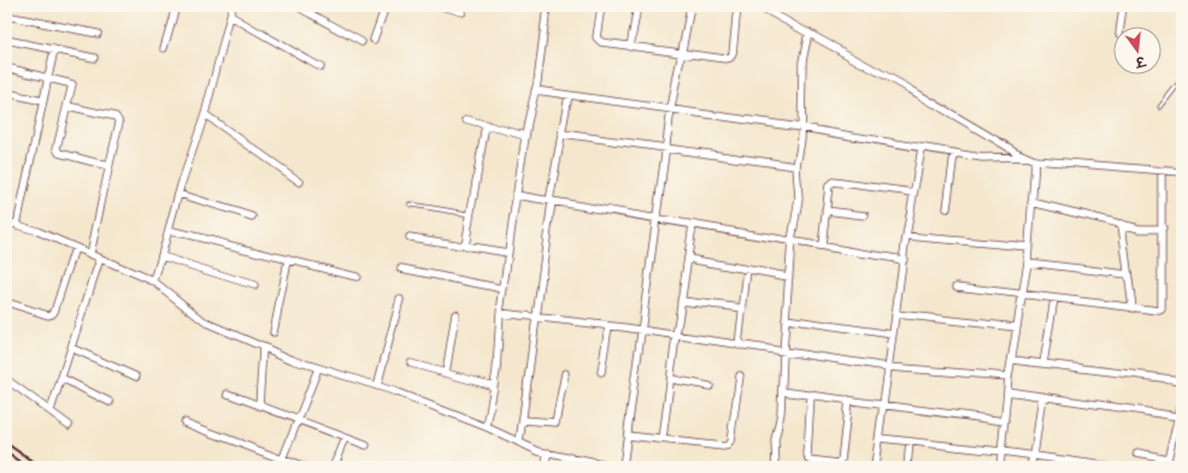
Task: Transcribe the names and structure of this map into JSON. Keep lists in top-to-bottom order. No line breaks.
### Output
{"north":"bottom"}
